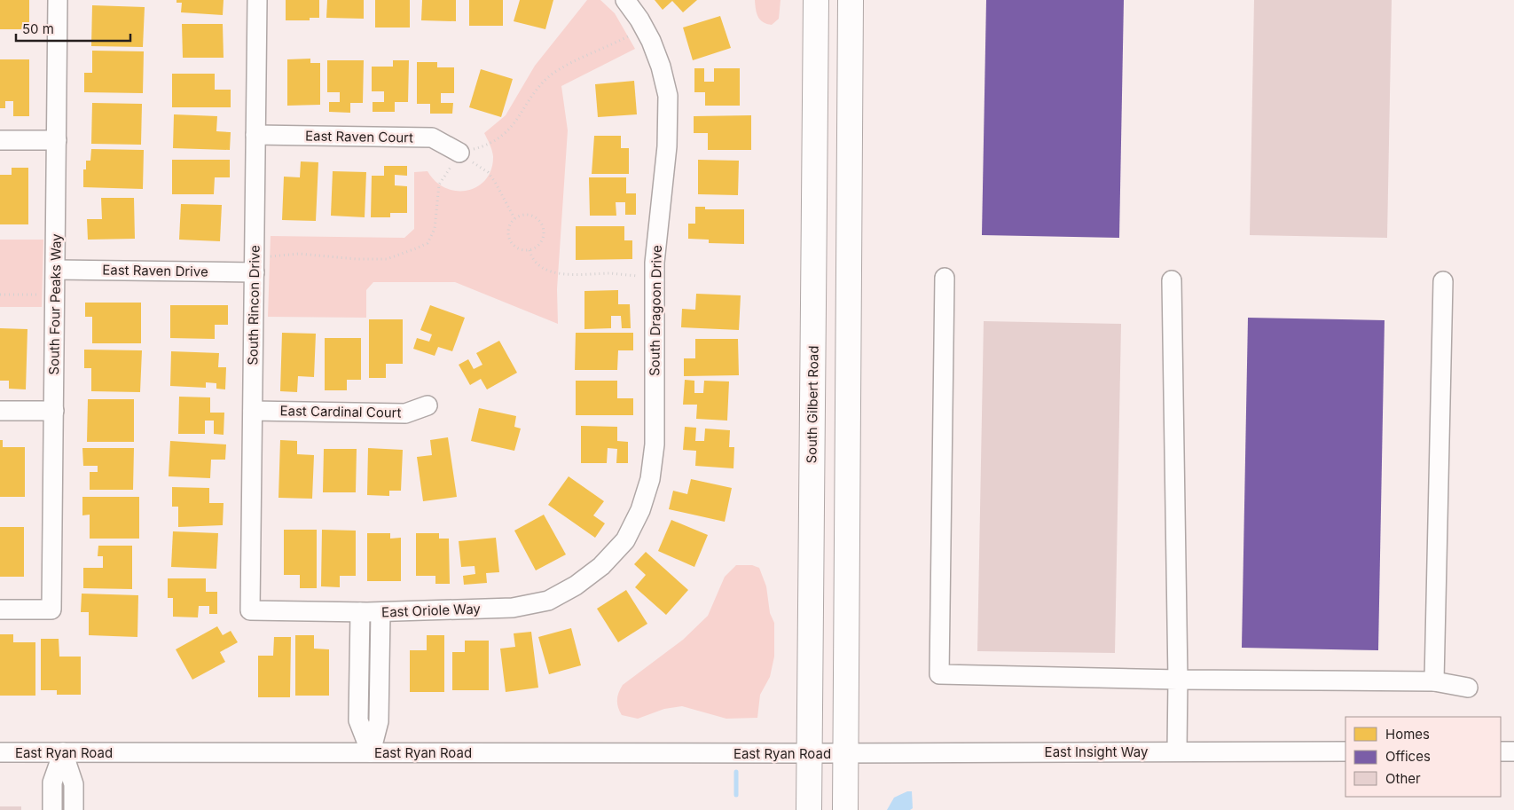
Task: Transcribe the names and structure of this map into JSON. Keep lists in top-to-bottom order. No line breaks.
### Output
{"streets":{"main road":["South Gilbert Road"],"street":["East Raven Court","East Raven Drive","South Four Peaks Way","South Rincon Drive","South Dragoon Drive","East Cardinal Court","East Oriole Way","East Insight Way","East Ryan Road"]},"crossings":[["East Raven Court","South Rincon Drive"],["East Raven Drive","South Four Peaks Way"],["East Raven Drive","South Rincon Drive"],["South Rincon Drive","East Cardinal Court"],["South Rincon Drive","East Oriole Way"],["South Dragoon Drive","East Oriole Way"],["South Gilbert Road","East Ryan Road"],["East Insight Way","East Ryan Road"]],"legend":["Homes","Offices","Other"],"scale_bar":"50 m"}
